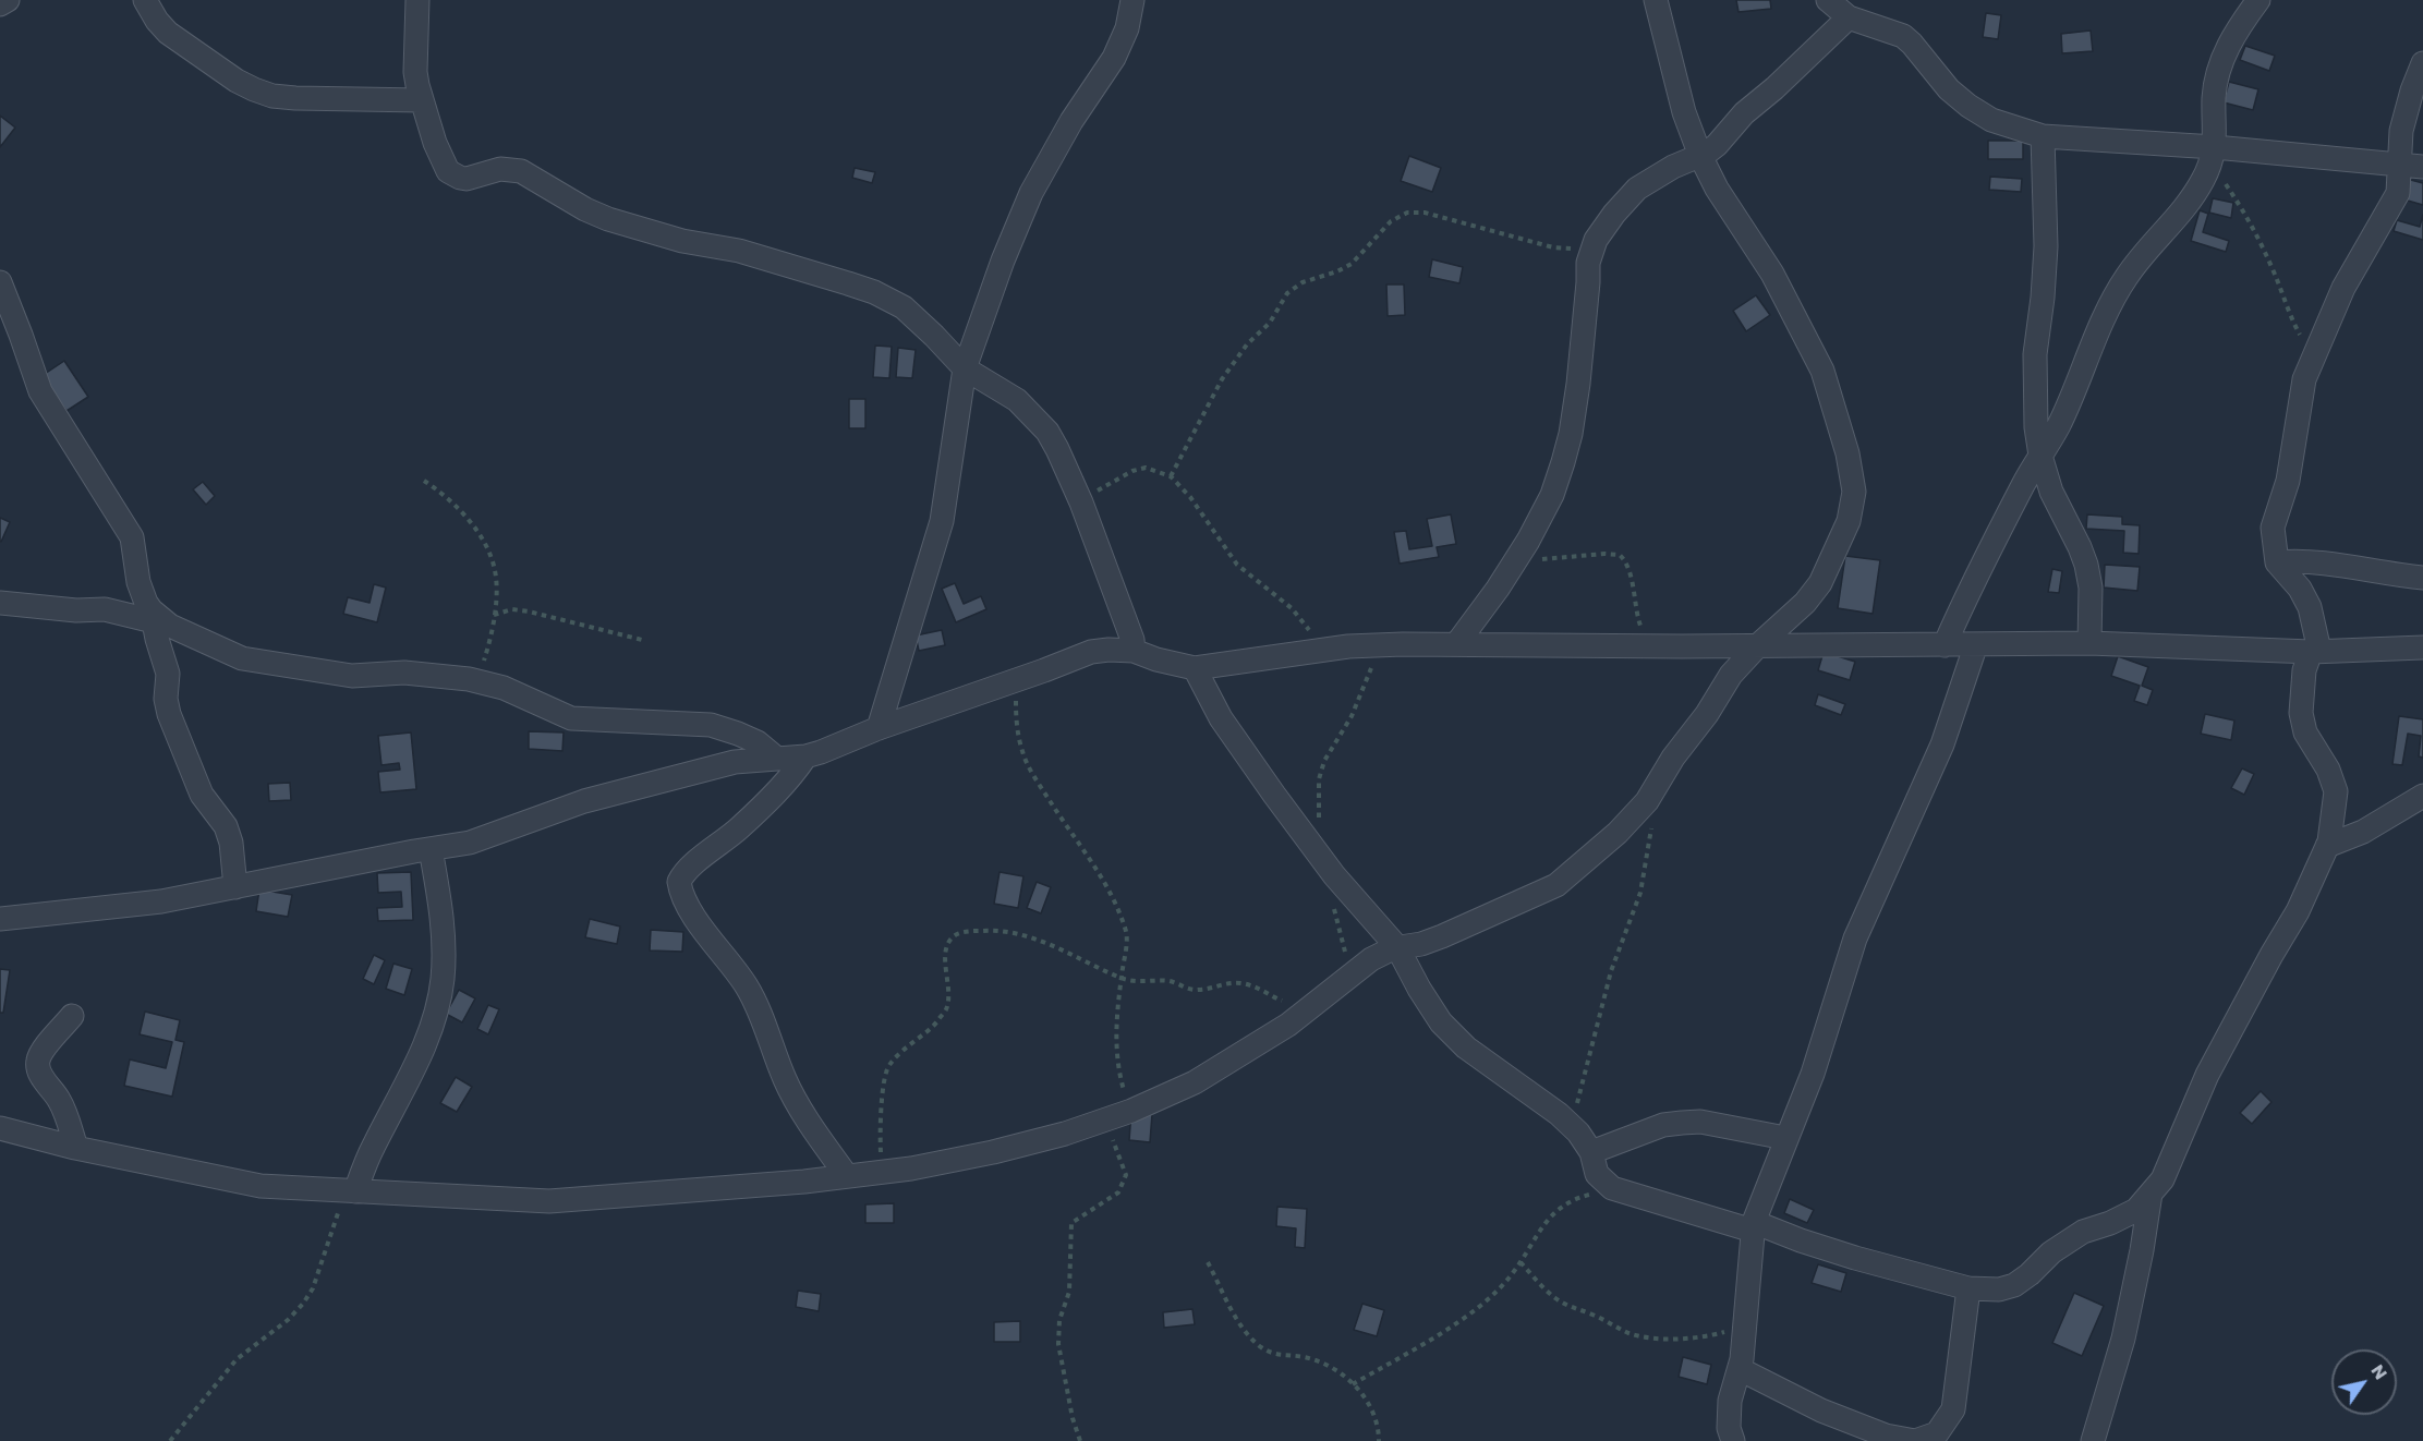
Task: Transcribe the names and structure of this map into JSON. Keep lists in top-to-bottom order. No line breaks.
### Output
{"north":"top right"}
